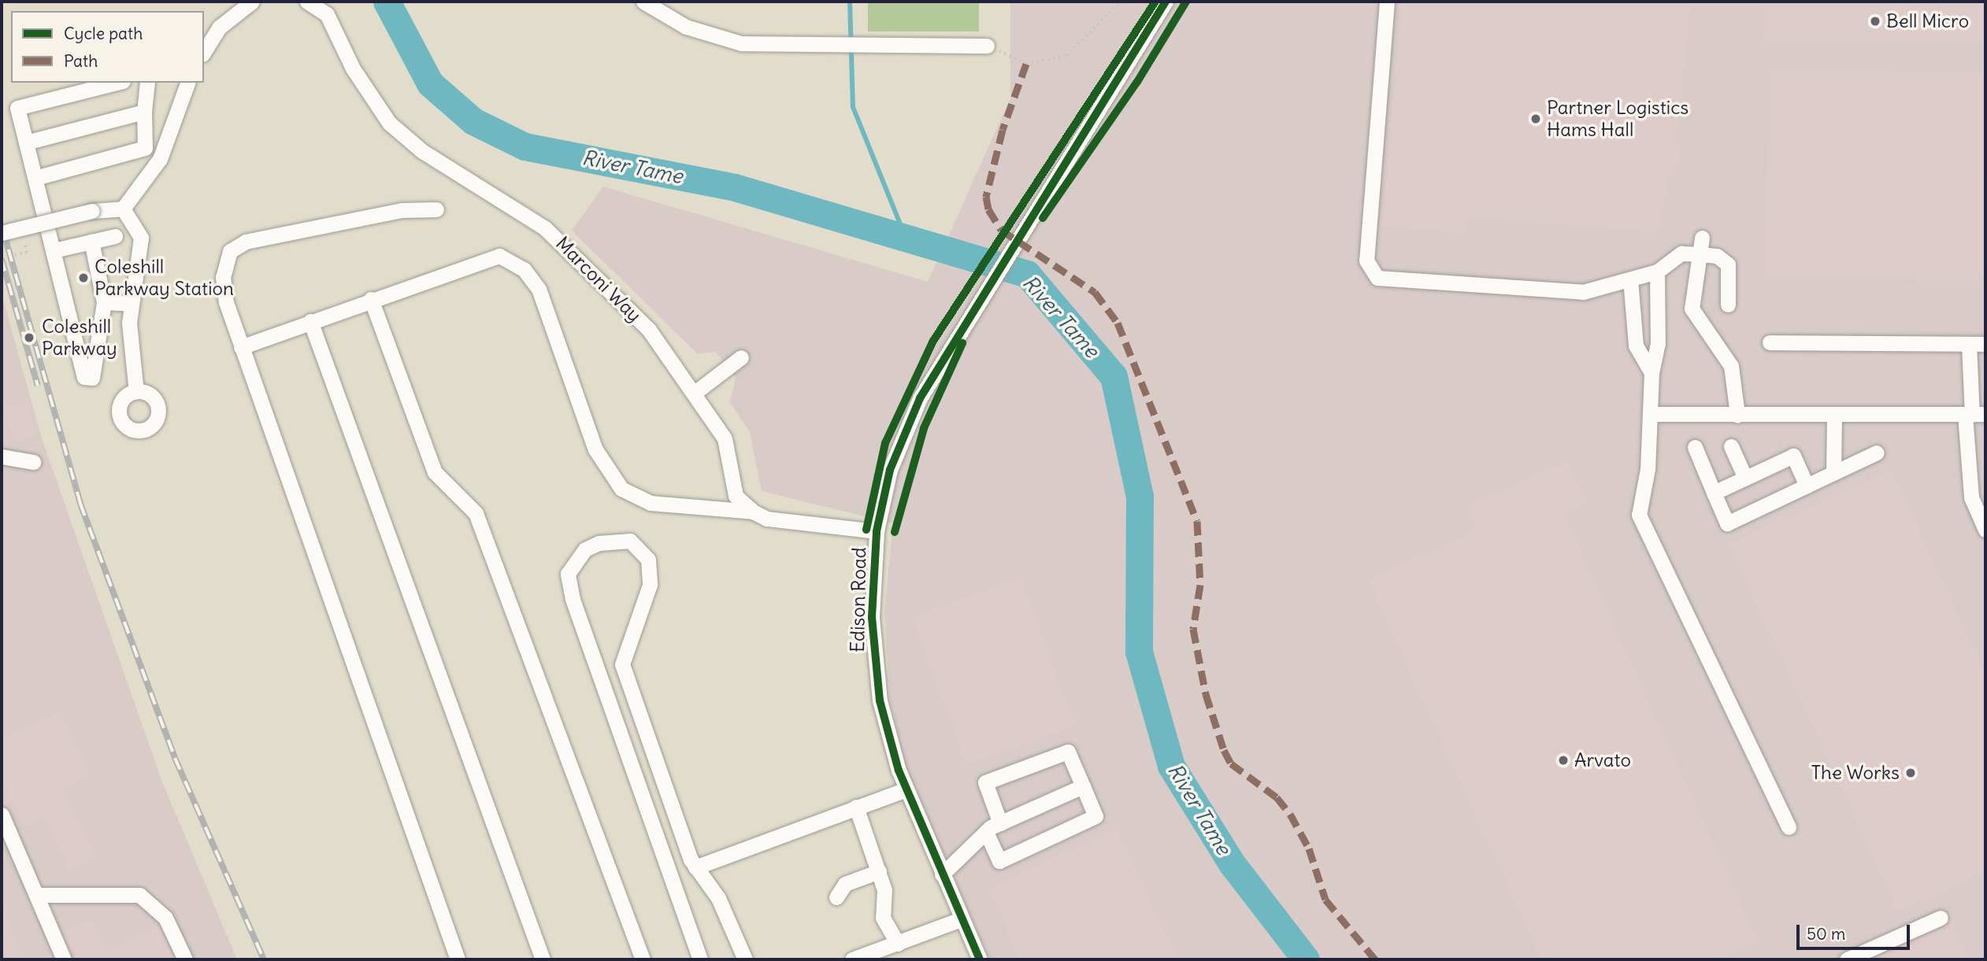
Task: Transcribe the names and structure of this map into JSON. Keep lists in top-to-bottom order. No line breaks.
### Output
{"streets":{"street":["Marconi Way","Edison Road"]},"water":["River Tame"],"places":["Bell Micro","Partner Logistics Hams Hall","Coleshill Parkway Station","Coleshill Parkway","Arvato","The Works"],"legend":["Cycle path","Path"],"scale_bar":"50 m"}
